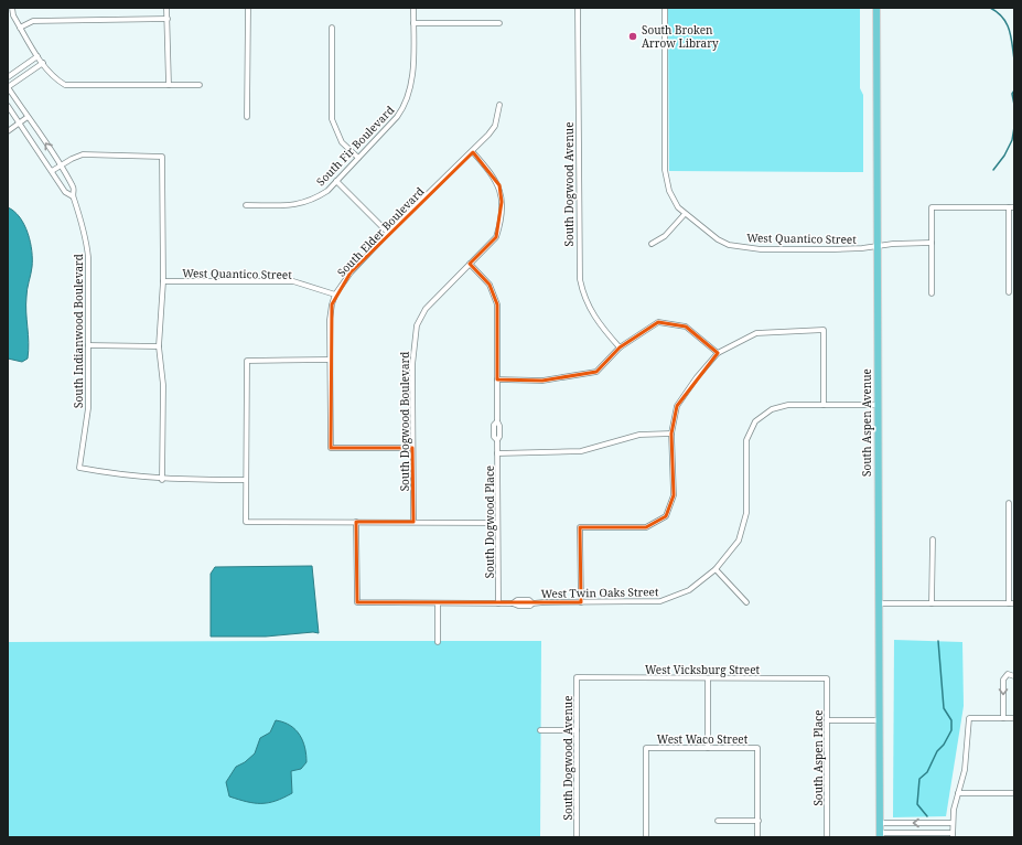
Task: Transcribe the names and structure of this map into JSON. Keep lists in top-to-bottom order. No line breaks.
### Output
{"streets":{"main road":["South Aspen Avenue"],"street":["South Fir Boulevard","South Dogwood Avenue","South Elder Boulevard","West Quantico Street","South Indianwood Boulevard","South Dogwood Boulevard","South Dogwood Place","West Twin Oaks Street","West Vicksburg Street","West Waco Street","South Aspen Place"]},"crossings":[["South Dogwood Avenue","West Vicksburg Street"],["South Elder Boulevard","West Quantico Street"],["South Elder Boulevard","South Dogwood Boulevard"],["West Quantico Street","South Aspen Avenue"],["South Dogwood Boulevard","South Dogwood Place"],["South Aspen Avenue","West Twin Oaks Street"],["South Dogwood Place","West Twin Oaks Street"],["West Vicksburg Street","South Aspen Place"]],"places":["South Broken Arrow Library"]}
